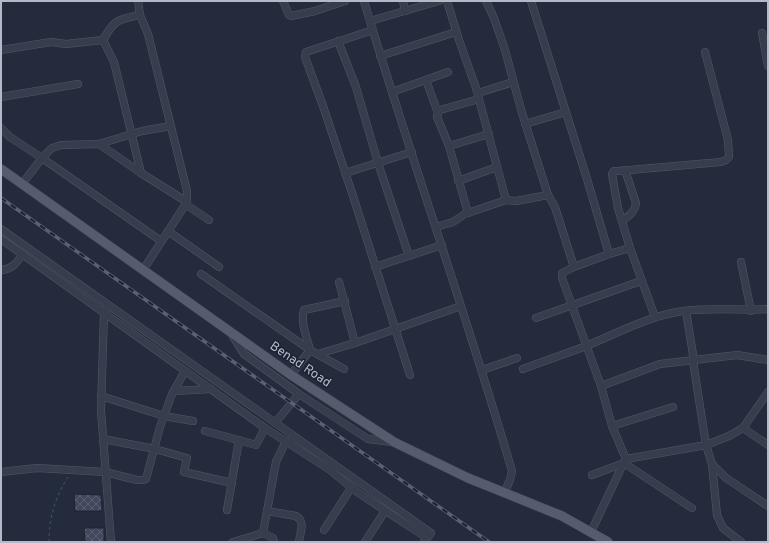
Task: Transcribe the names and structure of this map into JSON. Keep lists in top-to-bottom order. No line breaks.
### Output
{"streets":{"main road":["Benad Road"]}}
